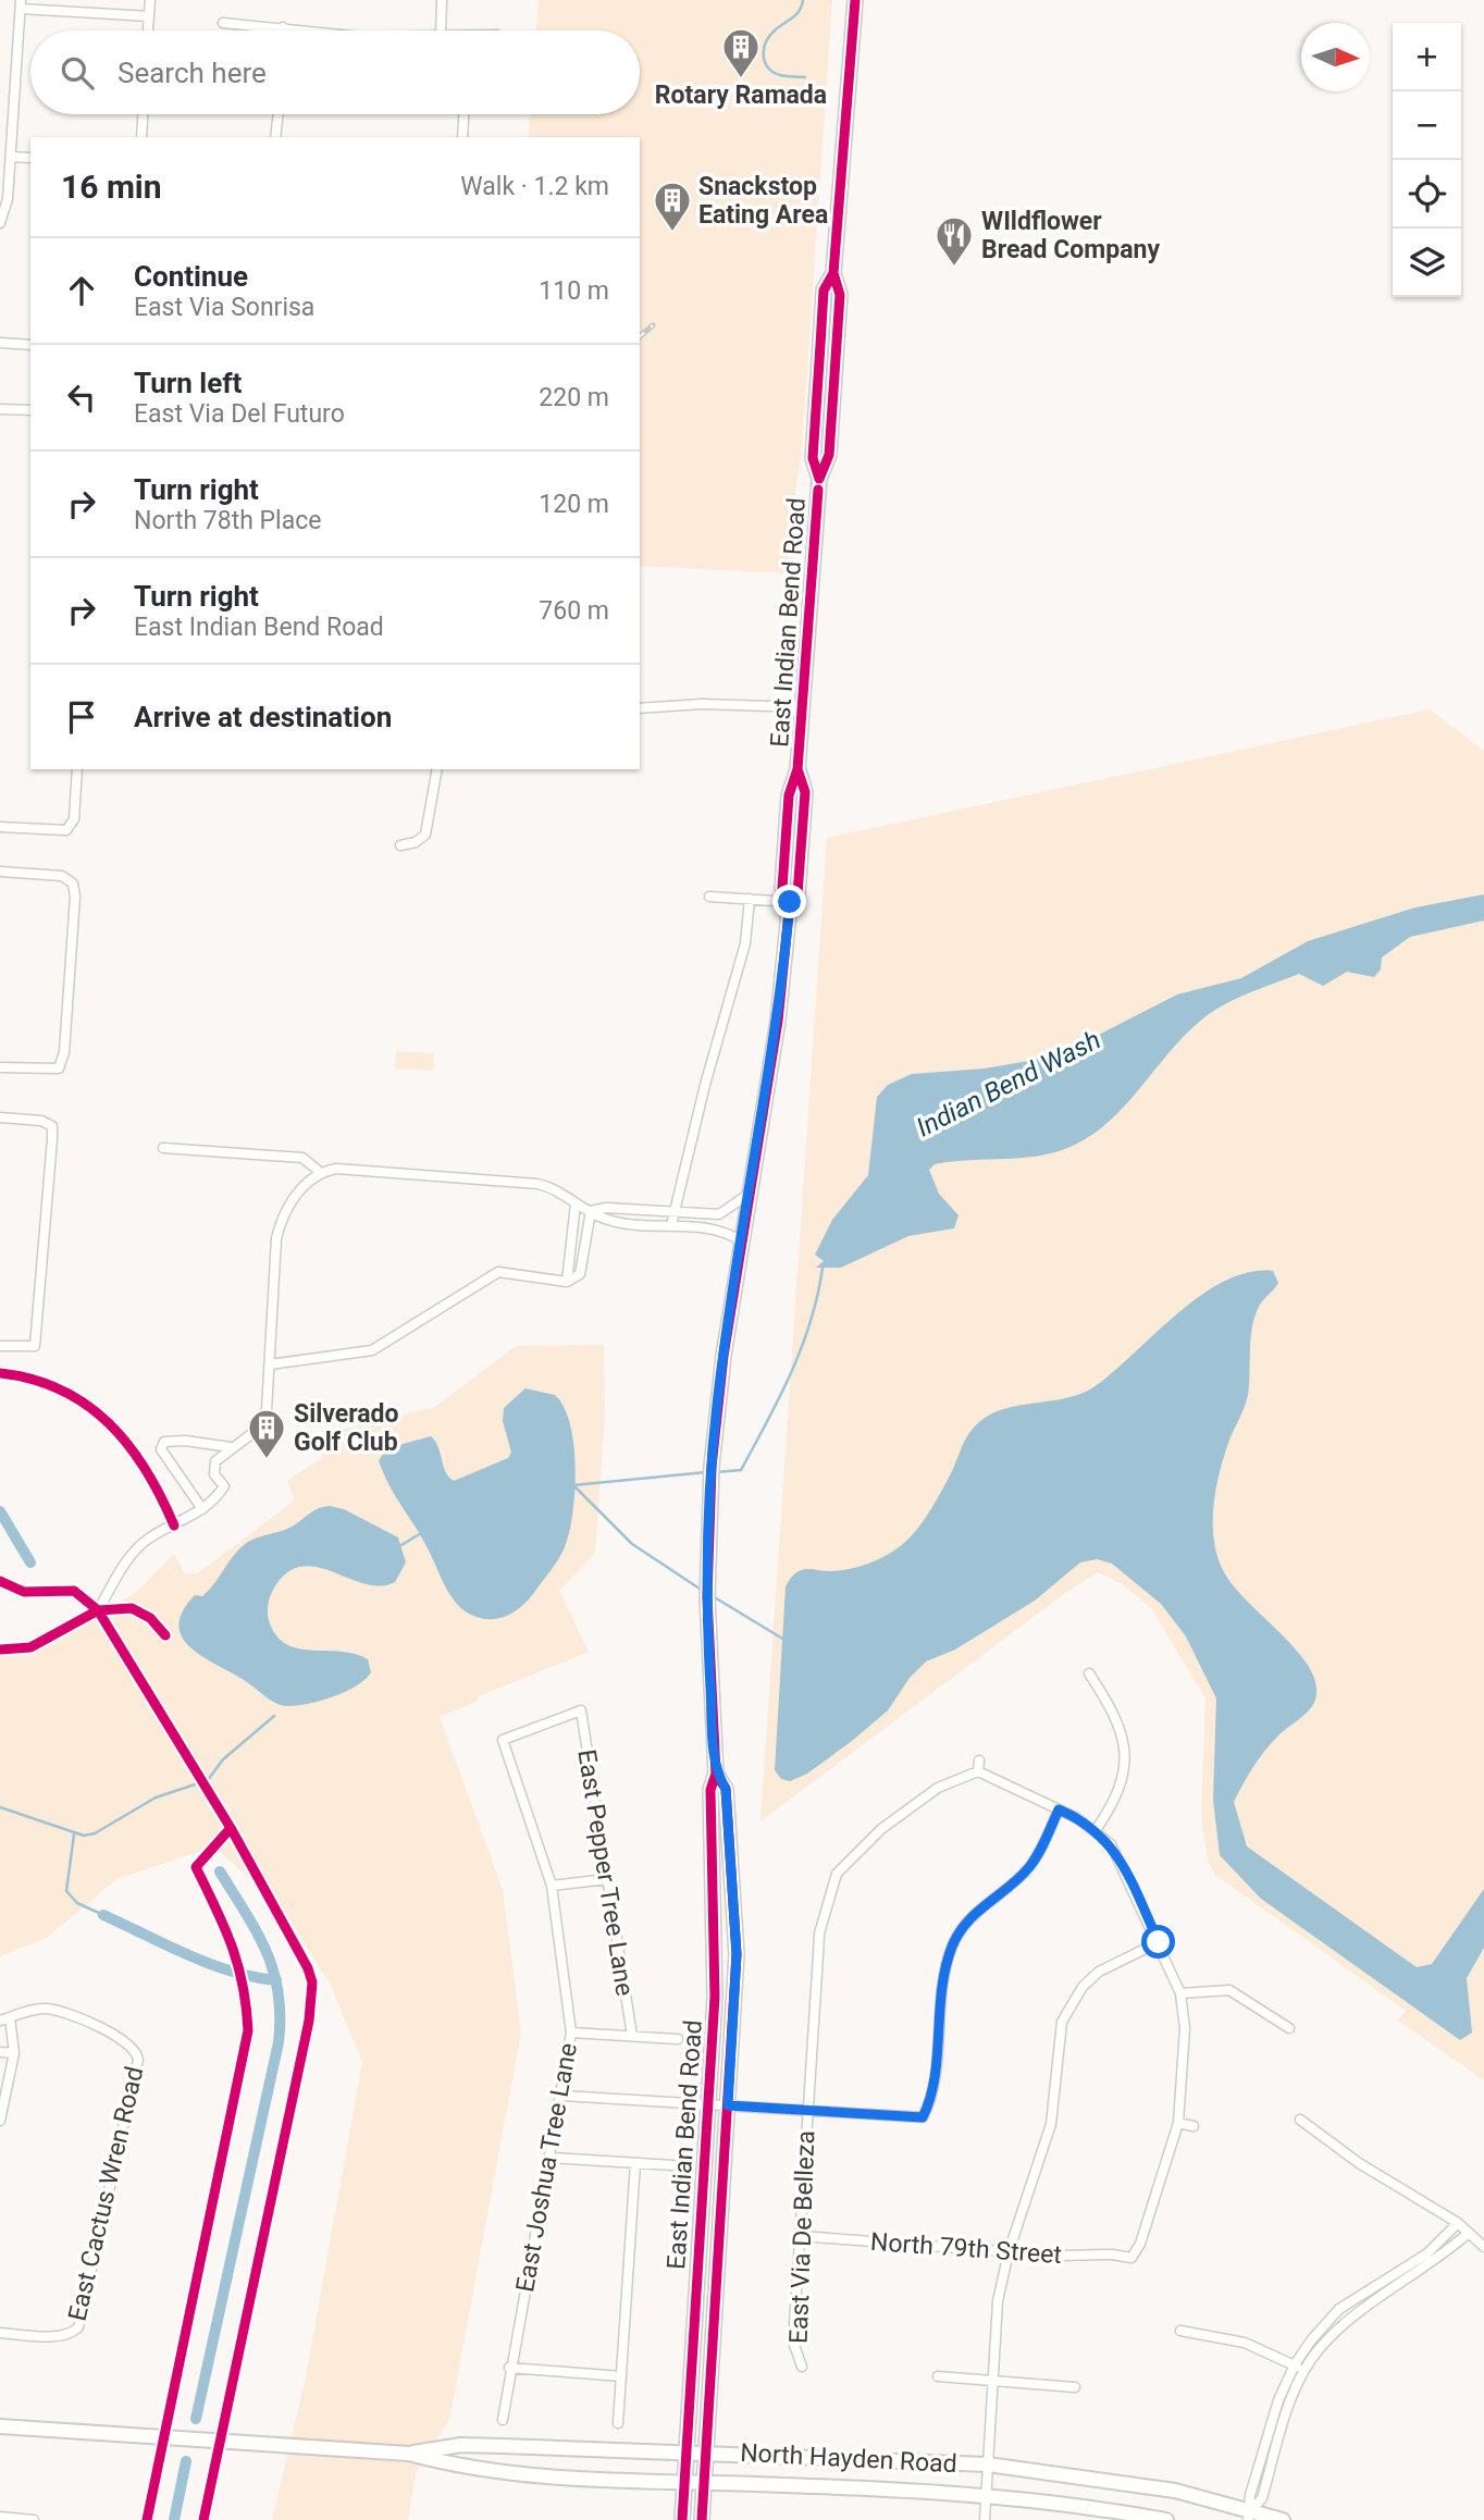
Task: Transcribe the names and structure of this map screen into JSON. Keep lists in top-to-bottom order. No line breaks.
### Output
{"streets":{"main road":["East Indian Bend Road","North Hayden Road"],"street":["East Pepper Tree Lane","East Joshua Tree Lane","East Cactus Wren Road","East Via De Belleza","North 79th Street"]},"crossings":[["East Indian Bend Road","North Hayden Road"],["East Pepper Tree Lane","East Joshua Tree Lane"],["East Via De Belleza","North 79th Street"]],"water":["Indian Bend Wash"],"places":{"building":["Rotary Ramada","Snackstop Eating Area","Silverado Golf Club"],"restaurant":["WIldflower Bread Company"]},"north":"right","page":{"map_buttons":["+","−"],"search":"Search here","heading":["16 min","Walk · 1.2 km"],"list":[["Continue","East Via Sonrisa","110 m"],["Turn left","East Via Del Futuro","220 m"],["Turn right","North 78th Place","120 m"],["Turn right","East Indian Bend Road","760 m"],"Arrive at destination"]}}
